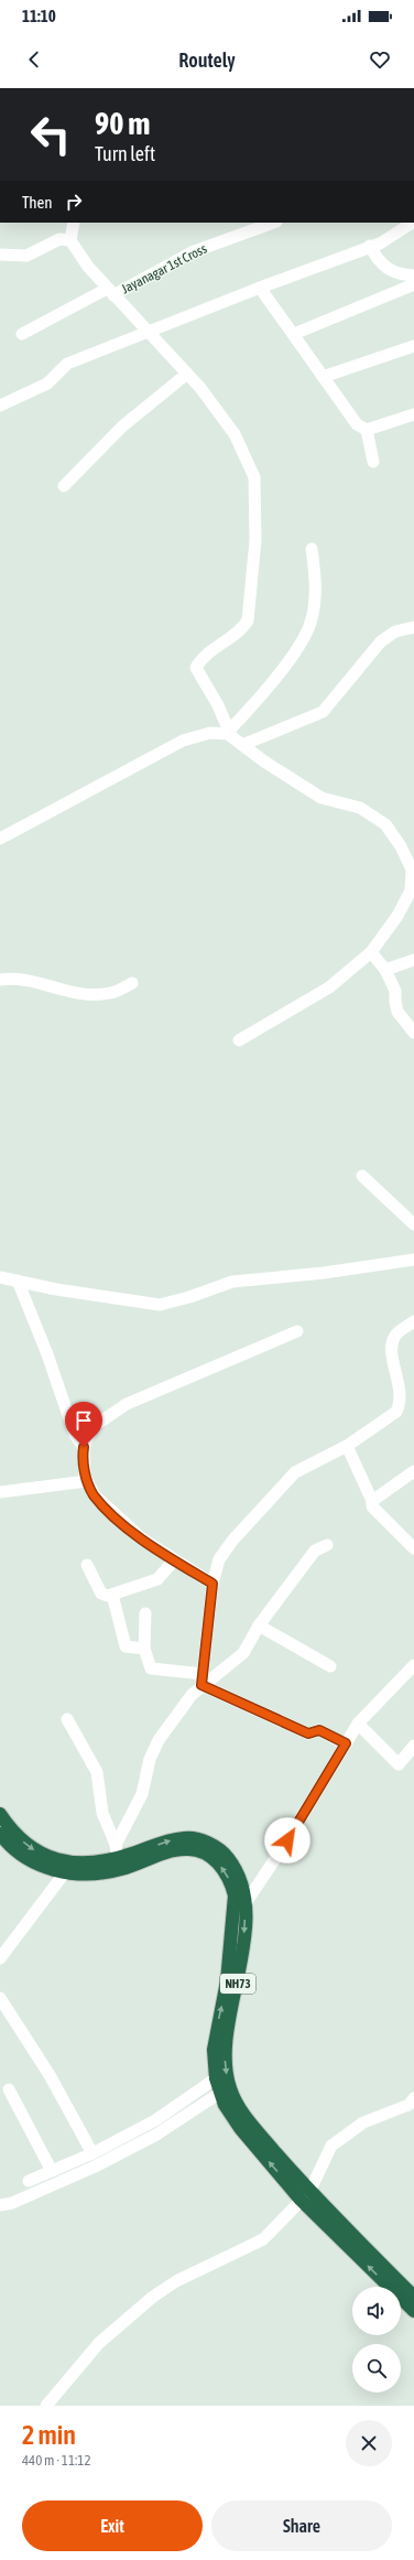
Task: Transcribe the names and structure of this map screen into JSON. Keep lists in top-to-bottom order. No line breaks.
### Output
{"streets":{"highway":["NH73"],"street":["Jayanagar 1st Cross"]},"page":{"status":"11:10","header":"Routely","turn":["90 m","Turn left"],"then":"Then","heading":["2 min","440 m · 11:12"],"buttons":["Exit","Share"]}}
